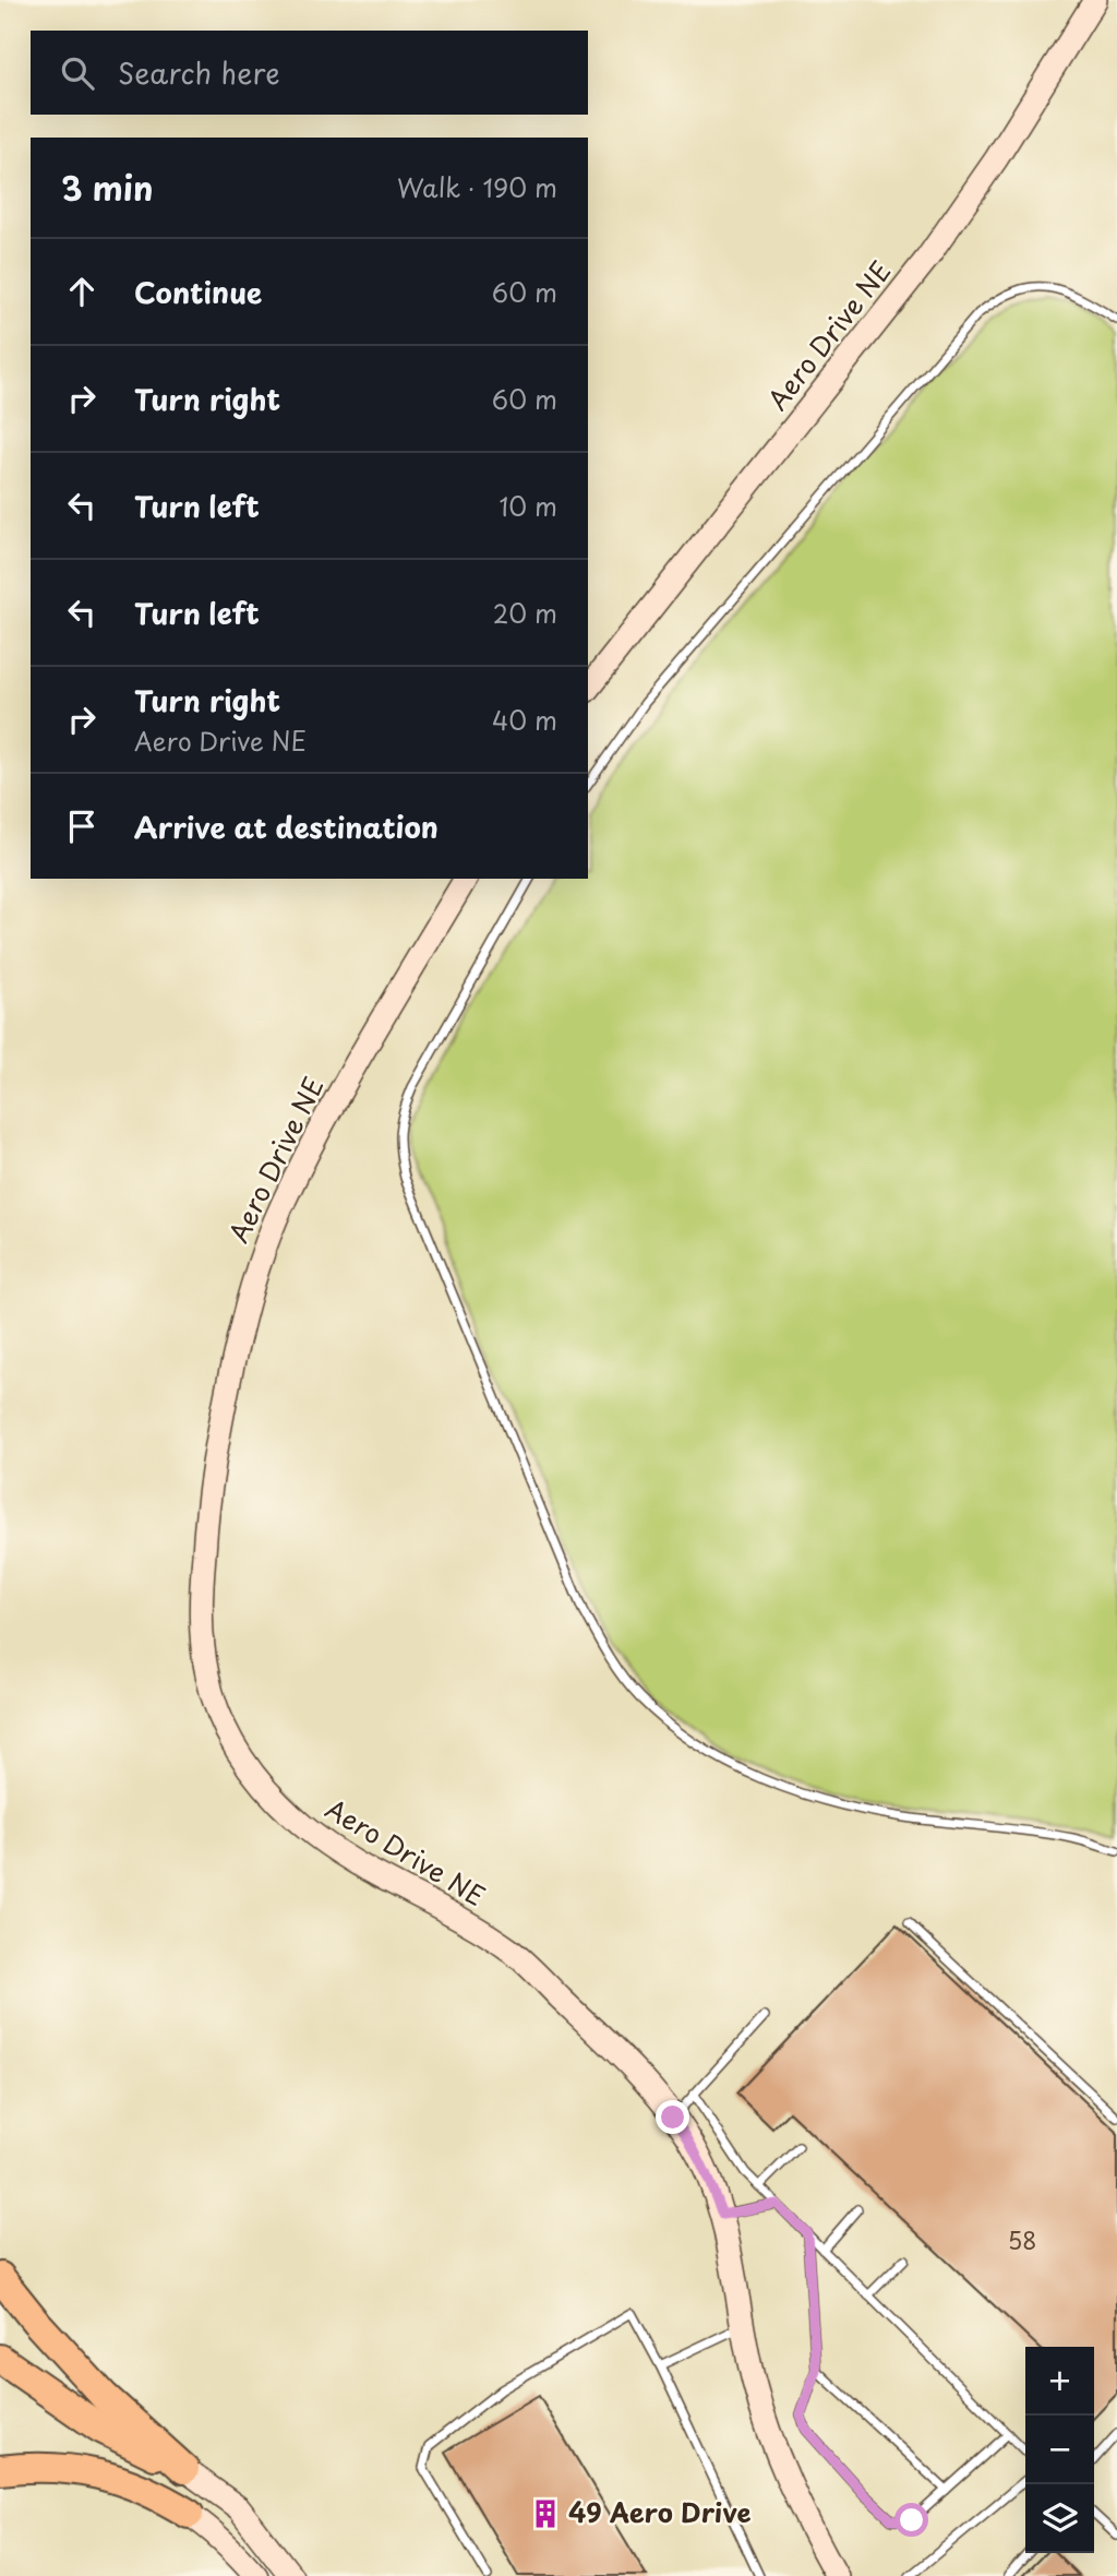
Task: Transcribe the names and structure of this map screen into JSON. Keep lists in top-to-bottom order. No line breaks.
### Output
{"streets":{"street":["Aero Drive NE"]},"places":{"building":["49 Aero Drive"]},"house_numbers":["58"],"page":{"search":"Search here","heading":["3 min","Walk · 190 m"],"list":[["Continue","60 m"],["Turn right","60 m"],["Turn left","10 m"],["Turn left","20 m"],["Turn right","Aero Drive NE","40 m"],"Arrive at destination"],"map_buttons":["+","−"]}}
